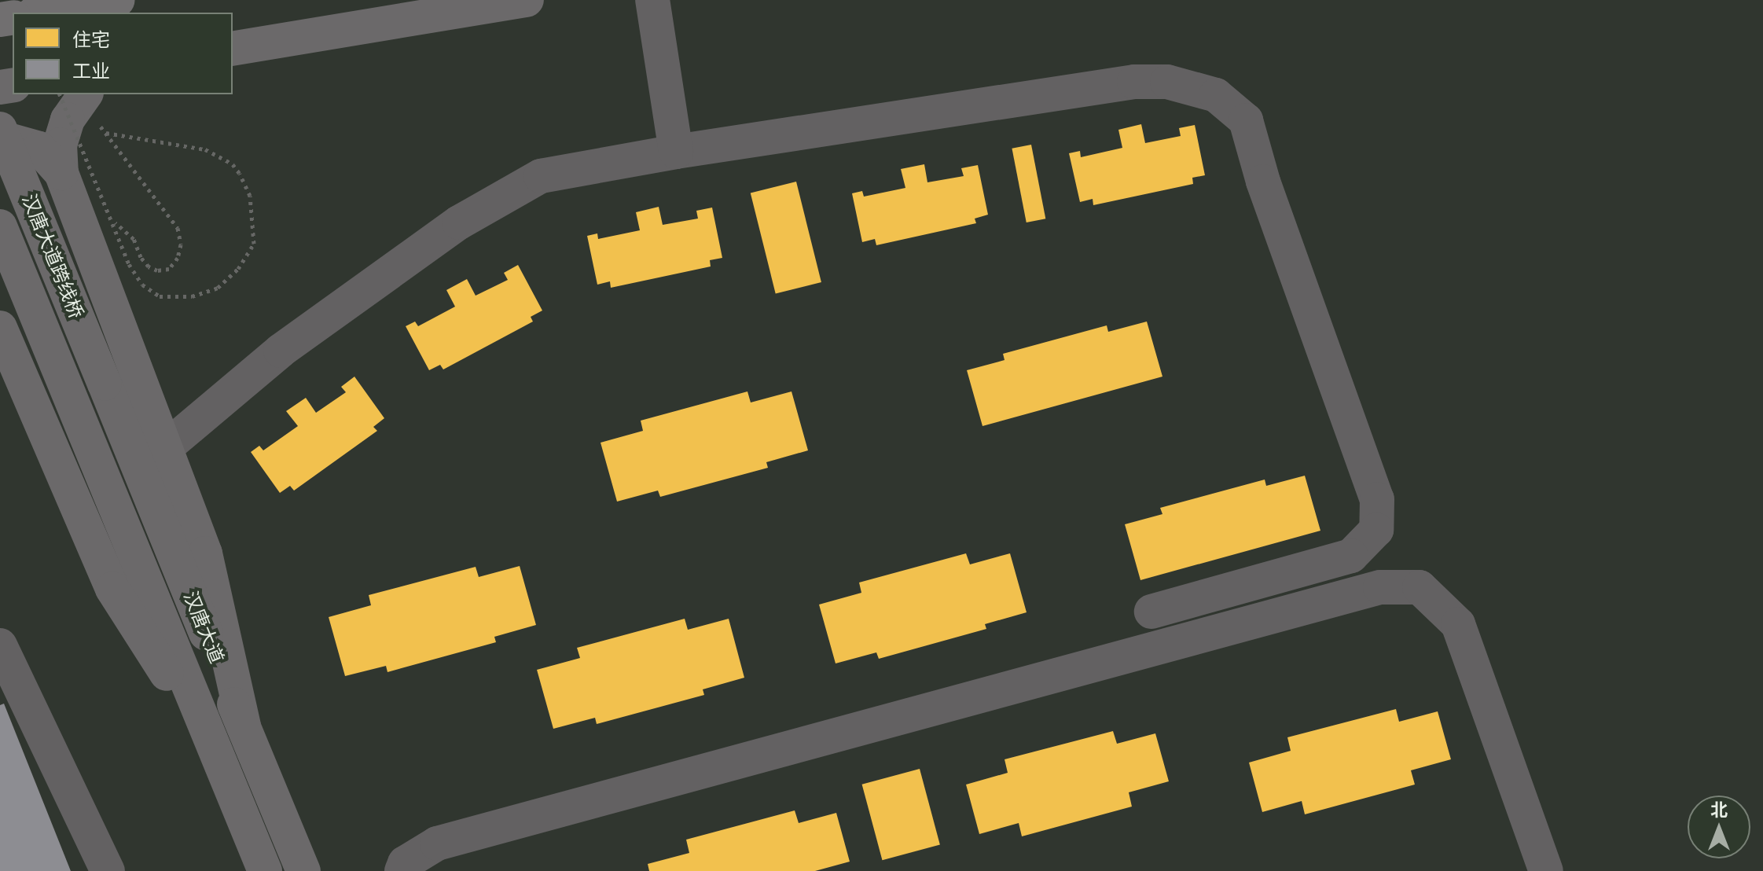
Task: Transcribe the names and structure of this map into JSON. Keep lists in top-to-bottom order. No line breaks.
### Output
{"streets":{"main road":["汉唐大道跨线桥","汉唐大道"]},"crossings":[["汉唐大道跨线桥","汉唐大道"]],"legend":["住宅","工业"],"north":"top"}
